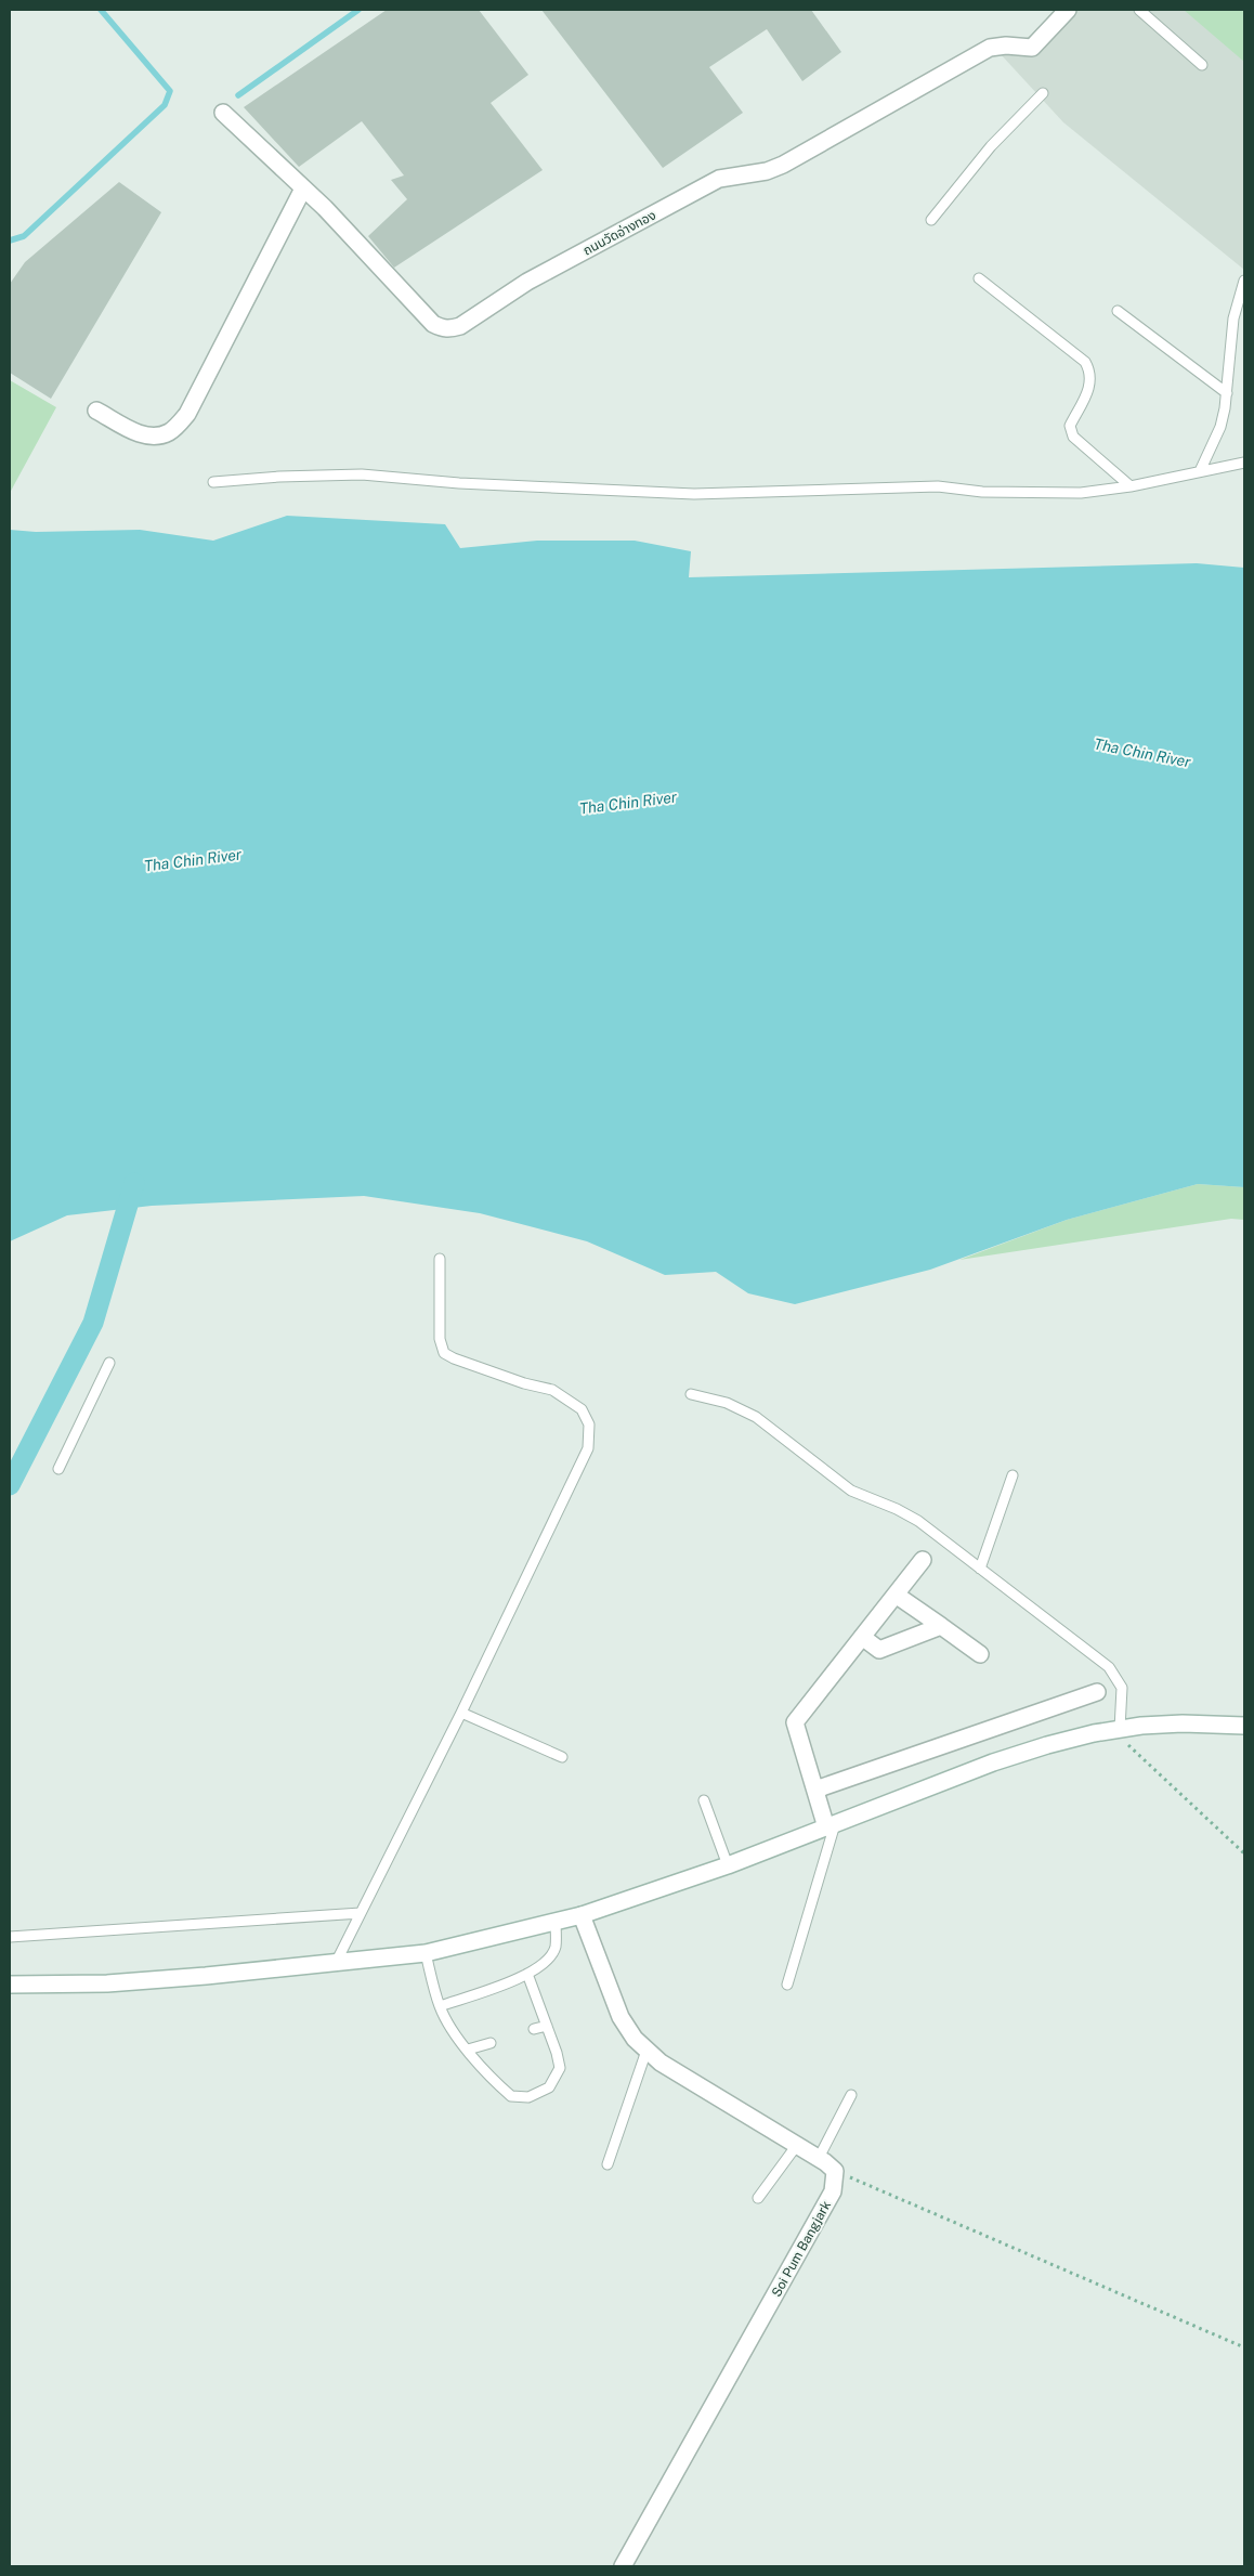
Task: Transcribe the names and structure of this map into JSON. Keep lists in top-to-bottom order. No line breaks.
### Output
{"streets":{"street":["ถนนวัดอ่างทอง","Soi Pum Bangjark"]},"water":["Tha Chin River"]}
